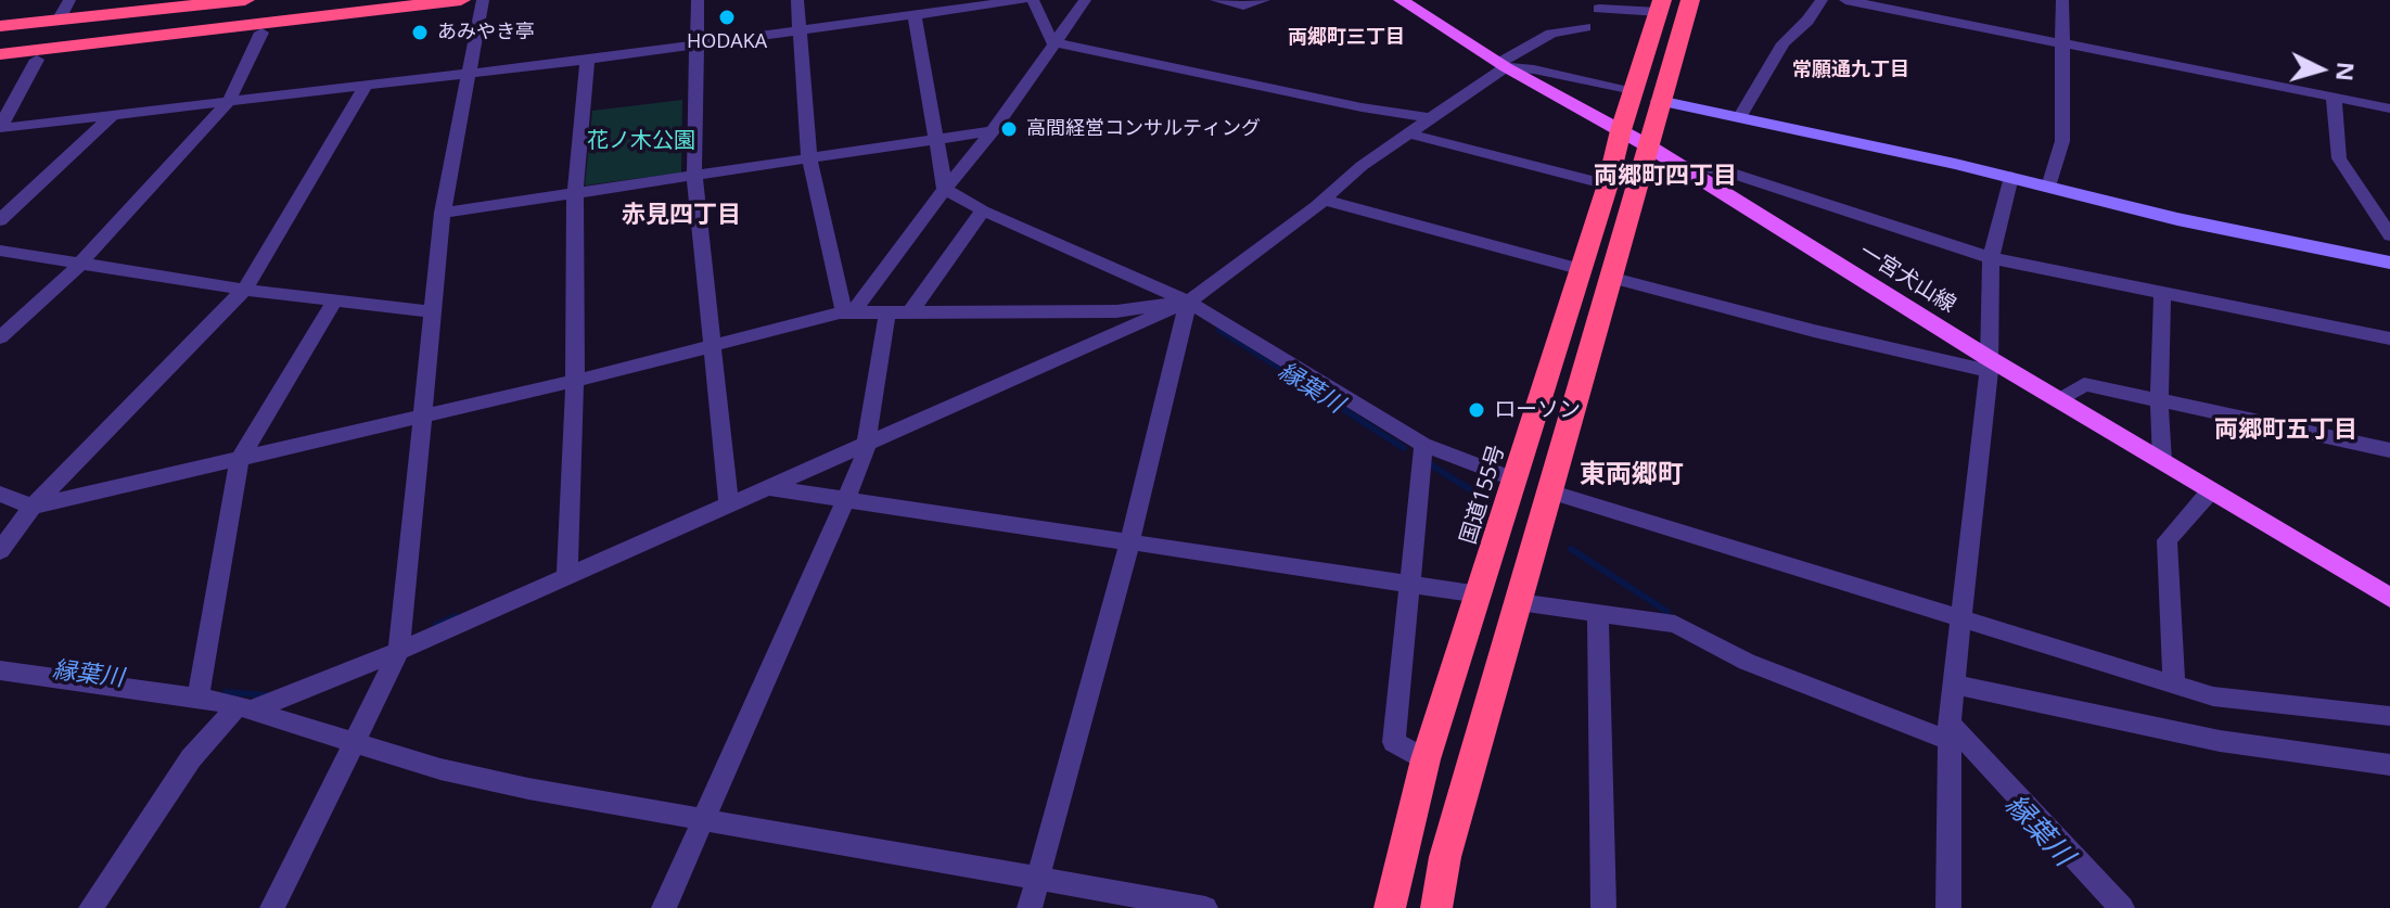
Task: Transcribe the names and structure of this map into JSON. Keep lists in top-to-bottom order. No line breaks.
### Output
{"streets":{"highway":["国道155号"],"main road":["一宮犬山線"]},"crossings":[["一宮犬山線","国道155号"]],"districts":["両郷町三丁目","常願通九丁目","両郷町四丁目","赤見四丁目","両郷町五丁目","東両郷町"],"water":["縁葉川"],"parks":["花ノ木公園"],"places":["HODAKA","あみやき亭","高間経営コンサルティング","ローソン"],"north":"right"}
